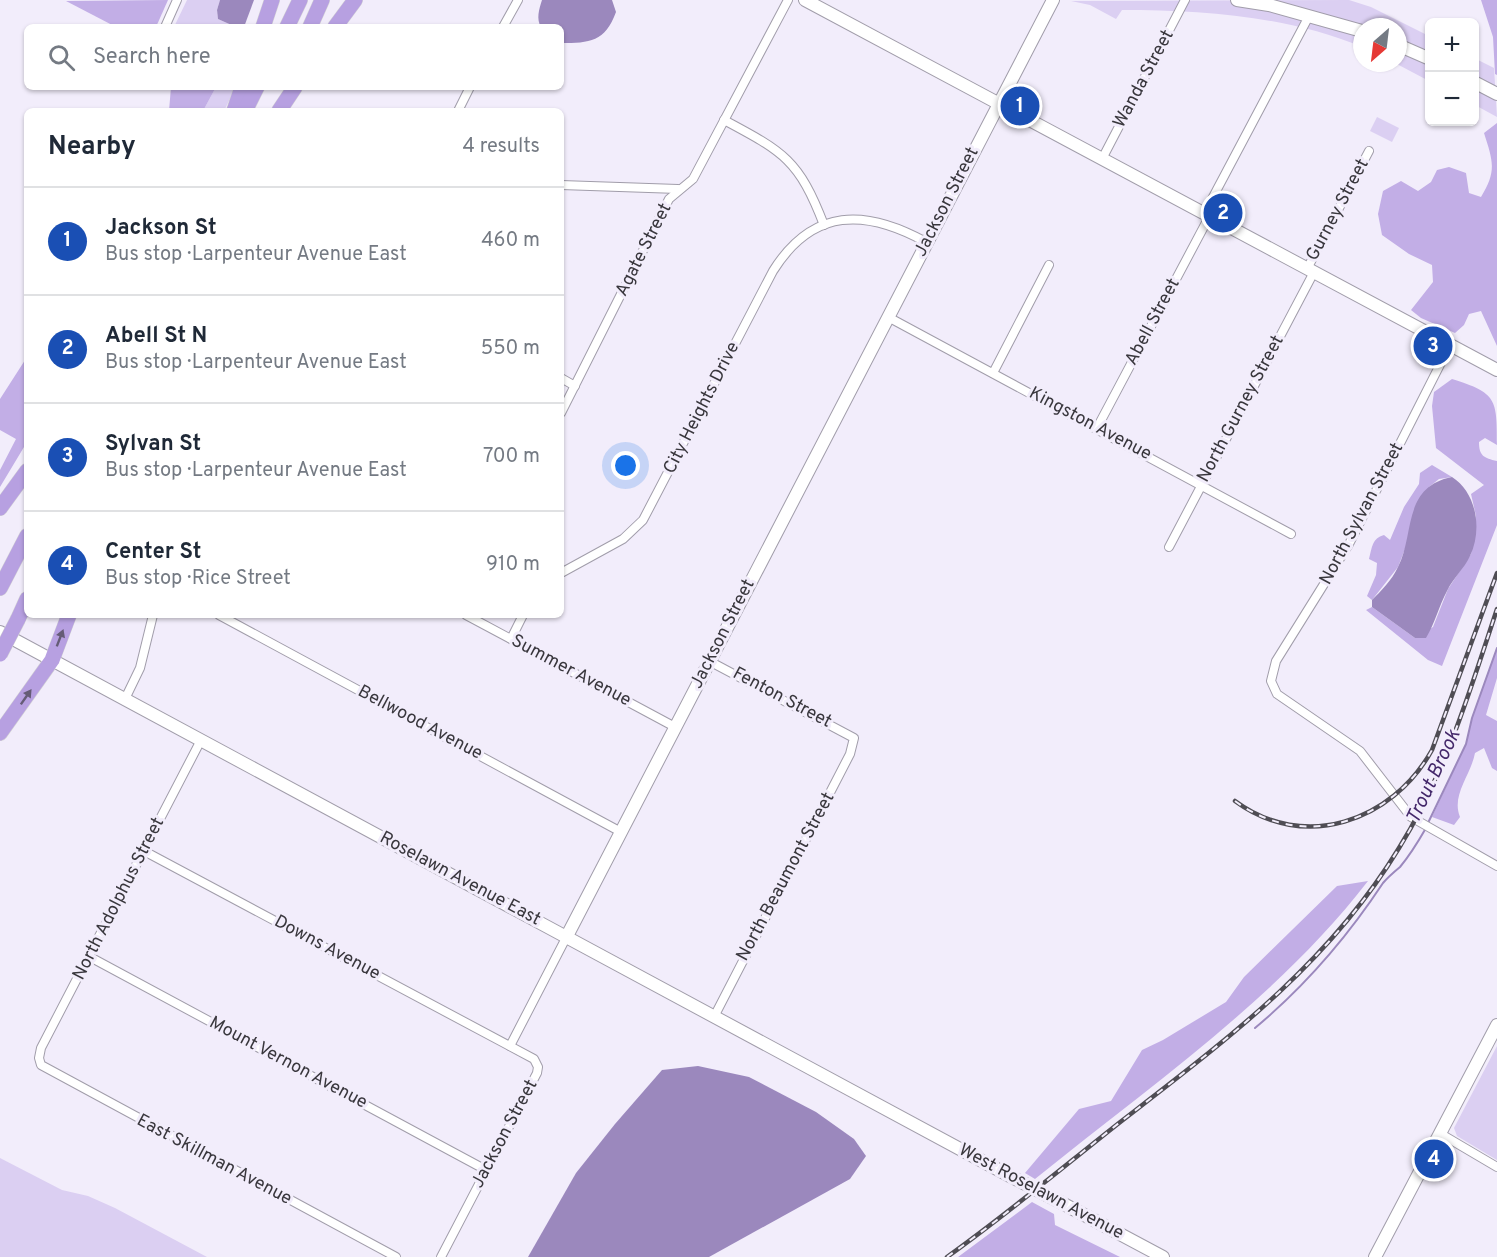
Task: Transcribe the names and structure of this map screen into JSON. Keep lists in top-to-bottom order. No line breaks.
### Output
{"streets":{"street":["Wanda Street","Jackson Street","Gurney Street","Agate Street","Abell Street","City Heights Drive","North Gurney Street","Kingston Avenue","North Sylvan Street","Summer Avenue","Fenton Street","Bellwood Avenue","North Beaumont Street","Roselawn Avenue East","North Adolphus Street","Downs Avenue","Mount Vernon Avenue","East Skillman Avenue","West Roselawn Avenue"]},"crossings":[["Jackson Street","Kingston Avenue"],["Jackson Street","Summer Avenue"],["Jackson Street","Fenton Street"],["Jackson Street","Bellwood Avenue"],["Jackson Street","Roselawn Avenue East"],["Jackson Street","Downs Avenue"],["Jackson Street","Mount Vernon Avenue"],["Gurney Street","North Gurney Street"],["Abell Street","Kingston Avenue"],["North Gurney Street","Kingston Avenue"],["Fenton Street","North Beaumont Street"],["North Beaumont Street","Roselawn Avenue East"],["Roselawn Avenue East","North Adolphus Street"],["Roselawn Avenue East","West Roselawn Avenue"],["North Adolphus Street","Downs Avenue"],["North Adolphus Street","Mount Vernon Avenue"],["North Adolphus Street","East Skillman Avenue"]],"water":["Trout Brook"],"north":"bottom left","page":{"map_buttons":["+","−"],"search":"Search here","pins":["1","2","3","4"],"heading":["Nearby","4 results"],"list":[{"mark":"1","name":"Jackson St","note":"Bus stop · Larpenteur Avenue East","value":"460 m"},{"mark":"2","name":"Abell St N","note":"Bus stop · Larpenteur Avenue East","value":"550 m"},{"mark":"3","name":"Sylvan St","note":"Bus stop · Larpenteur Avenue East","value":"700 m"},{"mark":"4","name":"Center St","note":"Bus stop · Rice Street","value":"910 m"}]}}
